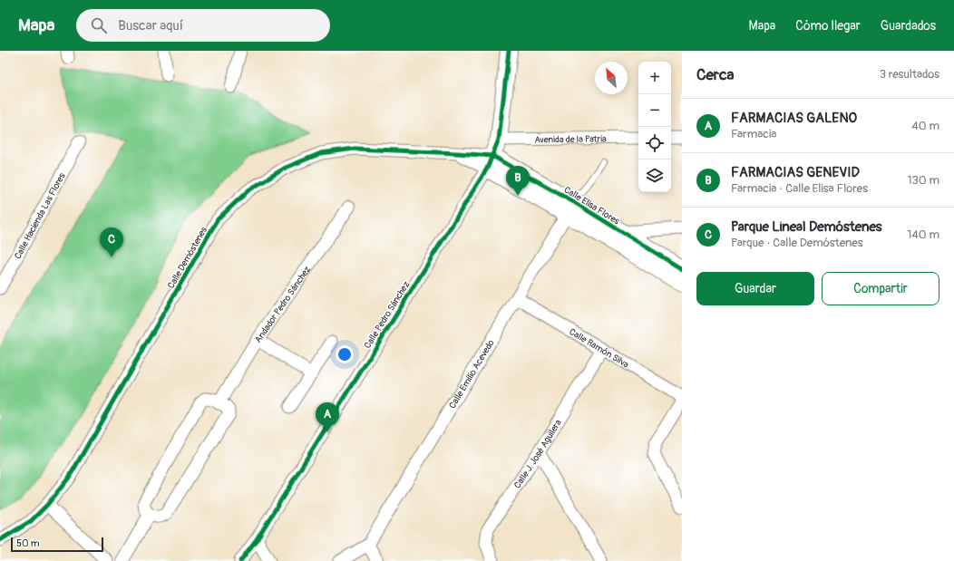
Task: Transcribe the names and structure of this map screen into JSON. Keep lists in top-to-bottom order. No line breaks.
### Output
{"streets":{"street":["Avenida de la Patria","Calle Elisa Flores","Calle Hacienda Las Flores","Calle Demóstenes","Andador Pedro Sánchez","Calle Pedro Sánchez","Calle Ramón Silva","Calle Emilio Acevedo","Calle J. José Aguilera"]},"crossings":[["Calle Elisa Flores","Calle Demóstenes"],["Calle Elisa Flores","Calle Pedro Sánchez"],["Calle Elisa Flores","Calle Emilio Acevedo"],["Calle Demóstenes","Calle Pedro Sánchez"],["Calle Ramón Silva","Calle Emilio Acevedo"],["Calle Ramón Silva","Calle J. José Aguilera"]],"scale_bar":"50 m","north":"top left","page":{"header":"Mapa","search":"Buscar aquí","nav":["Mapa","Cómo llegar","Guardados"],"heading":["Cerca","3 resultados"],"map_buttons":["+","−"],"list":[{"mark":"A","name":"FARMACIAS GALENO","note":"Farmacia","value":"40 m"},{"mark":"B","name":"FARMACIAS GENEVID","note":"Farmacia · Calle Elisa Flores","value":"130 m"},{"mark":"C","name":"Parque Lineal Demóstenes","note":"Parque · Calle Demóstenes","value":"140 m"}],"pins":["B","C","A"],"buttons":["Guardar","Compartir"],"scale":"50 m"}}
